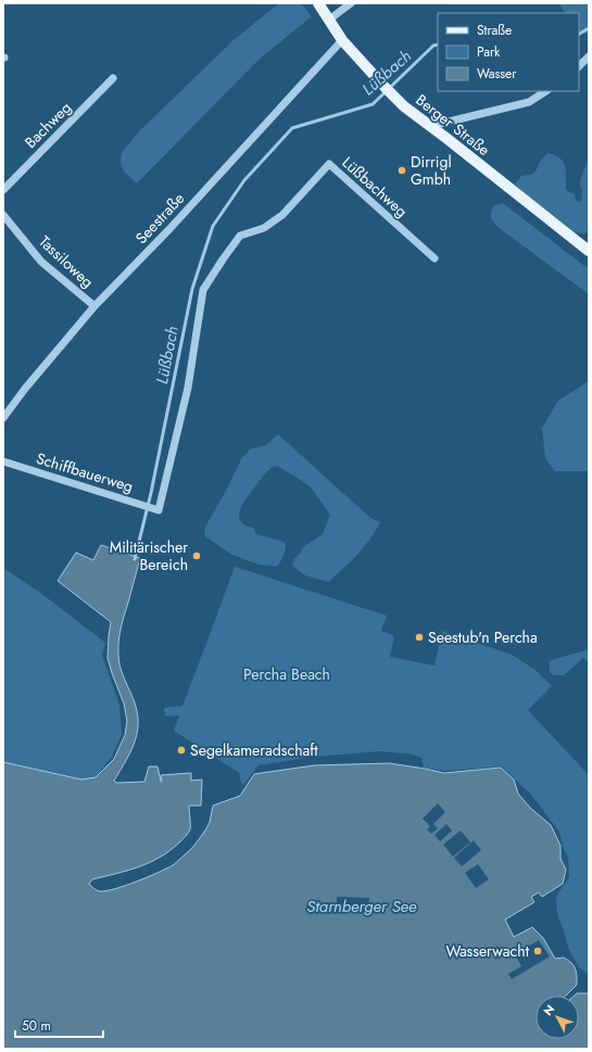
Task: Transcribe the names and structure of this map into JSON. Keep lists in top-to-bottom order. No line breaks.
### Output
{"streets":{"main road":["Berger Straße"],"street":["Bachweg","Lüßbachweg","Seestraße","Tassiloweg","Schiffbauerweg"]},"crossings":[["Berger Straße","Seestraße"],["Lüßbachweg","Schiffbauerweg"],["Seestraße","Tassiloweg"]],"water":["Lüßbach","Starnberger See"],"parks":["Percha Beach"],"places":["Dirrigl Gmbh","Militärischer Bereich","Seestub'n Percha","Segelkameradschaft","Wasserwacht"],"legend":["Straße","Park","Wasser"],"scale_bar":"50 m","north":"top left"}
